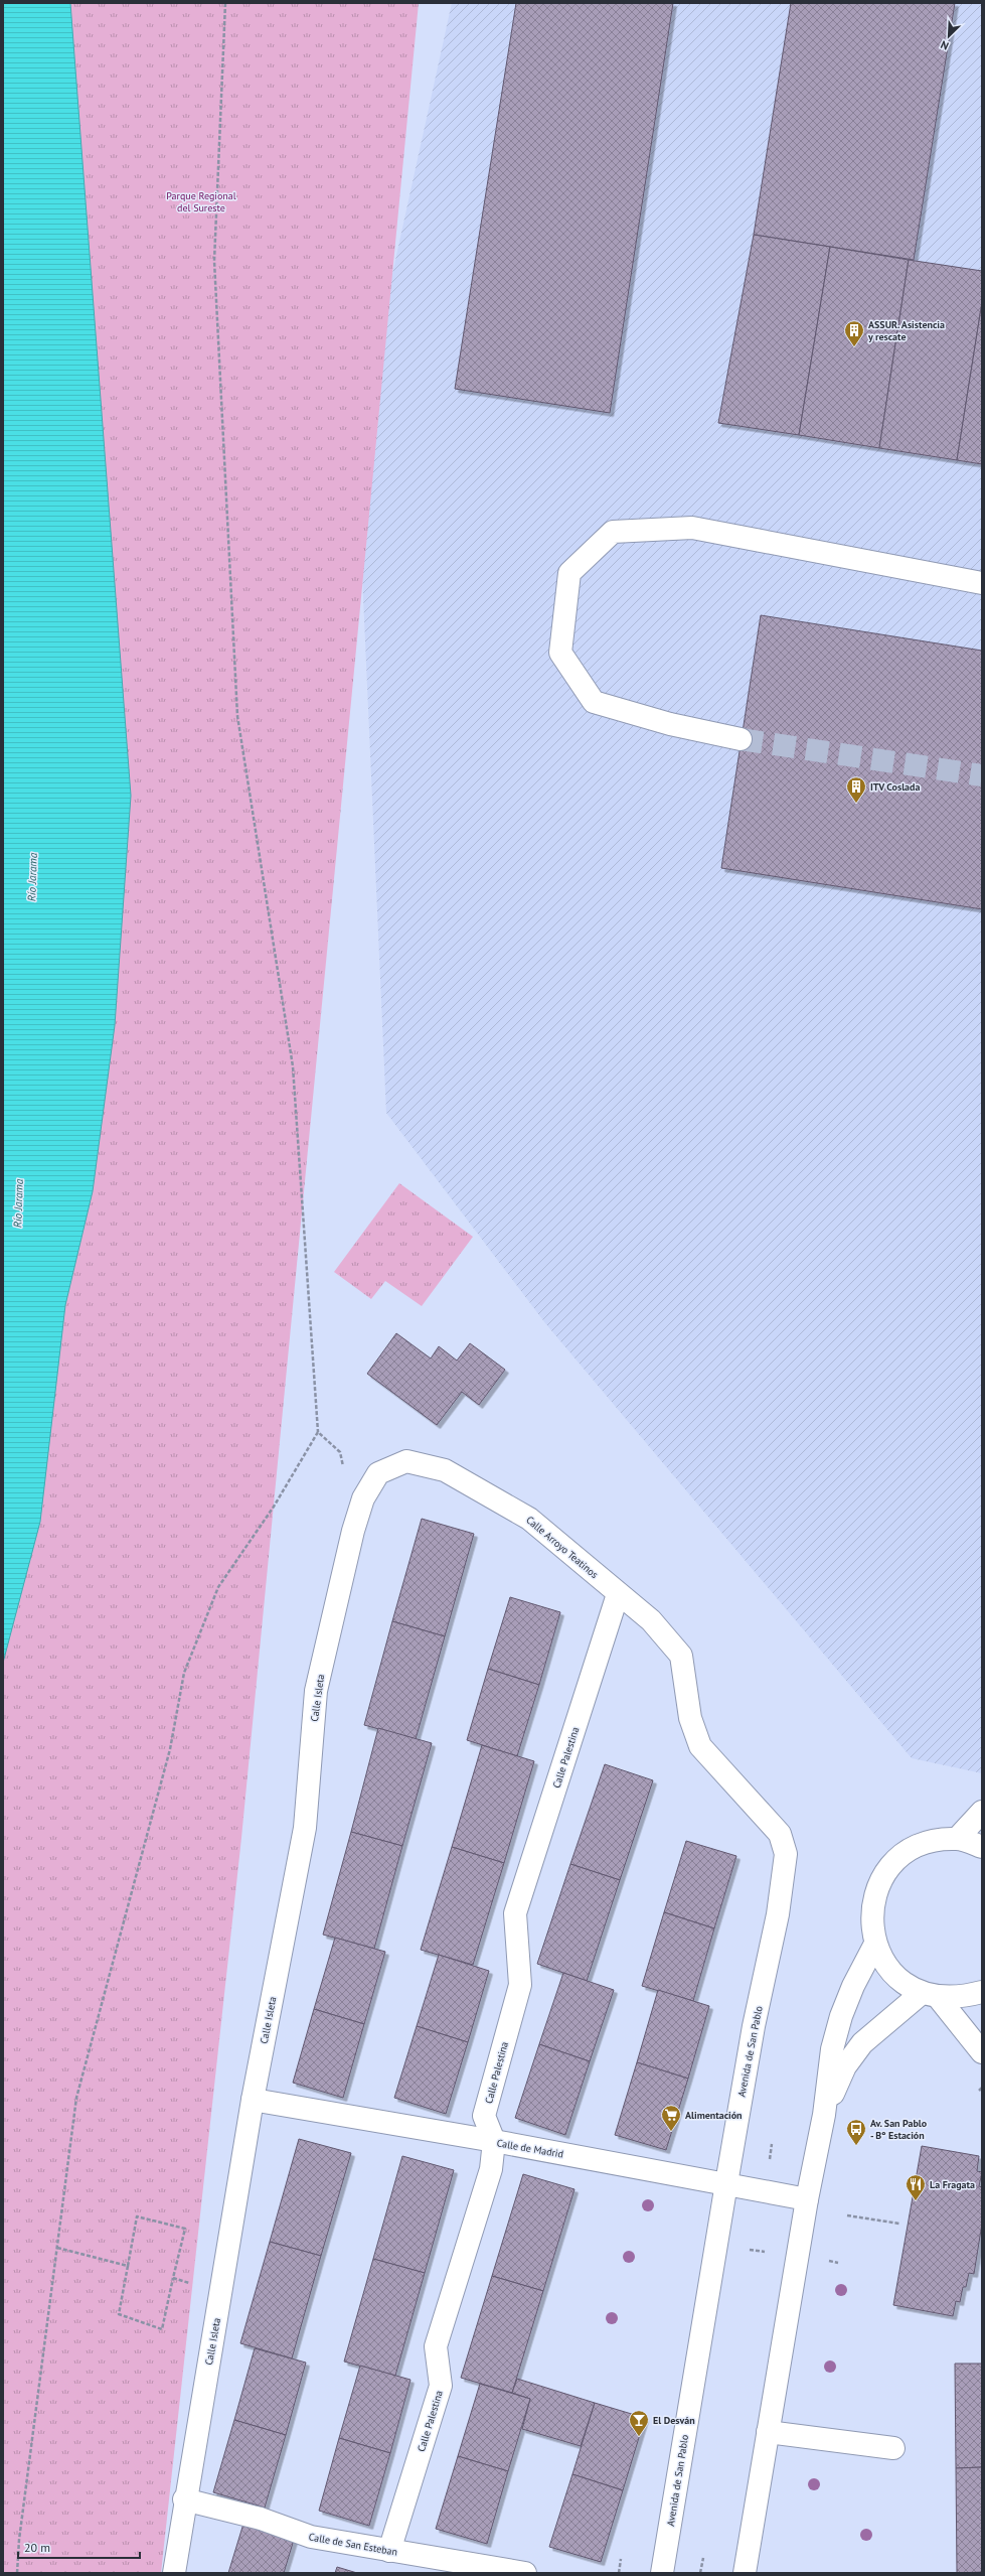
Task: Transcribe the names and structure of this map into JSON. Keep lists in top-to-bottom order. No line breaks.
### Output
{"streets":{"street":["Calle Arroyo Teatinos","Calle Isleta","Calle Palestina","Avenida de San Pablo","Calle de Madrid","Calle de San Esteban"]},"crossings":[["Calle Arroyo Teatinos","Calle Isleta"],["Calle Arroyo Teatinos","Calle Palestina"],["Calle Arroyo Teatinos","Avenida de San Pablo"],["Calle Isleta","Calle de Madrid"],["Calle Isleta","Calle de San Esteban"],["Calle Palestina","Calle de Madrid"],["Calle Palestina","Calle de San Esteban"],["Avenida de San Pablo","Calle de Madrid"]],"water":["Río Jarama"],"parks":["Parque Regional del Sureste"],"places":{"building":["ASSUR. Asistencia y rescate","ITV Coslada"],"supermarket":["Alimentación"],"bus stop":["Av. San Pablo - Bº Estación"],"restaurant":["La Fragata"],"bar":["El Desván"]},"scale_bar":"20 m","north":"bottom left"}
